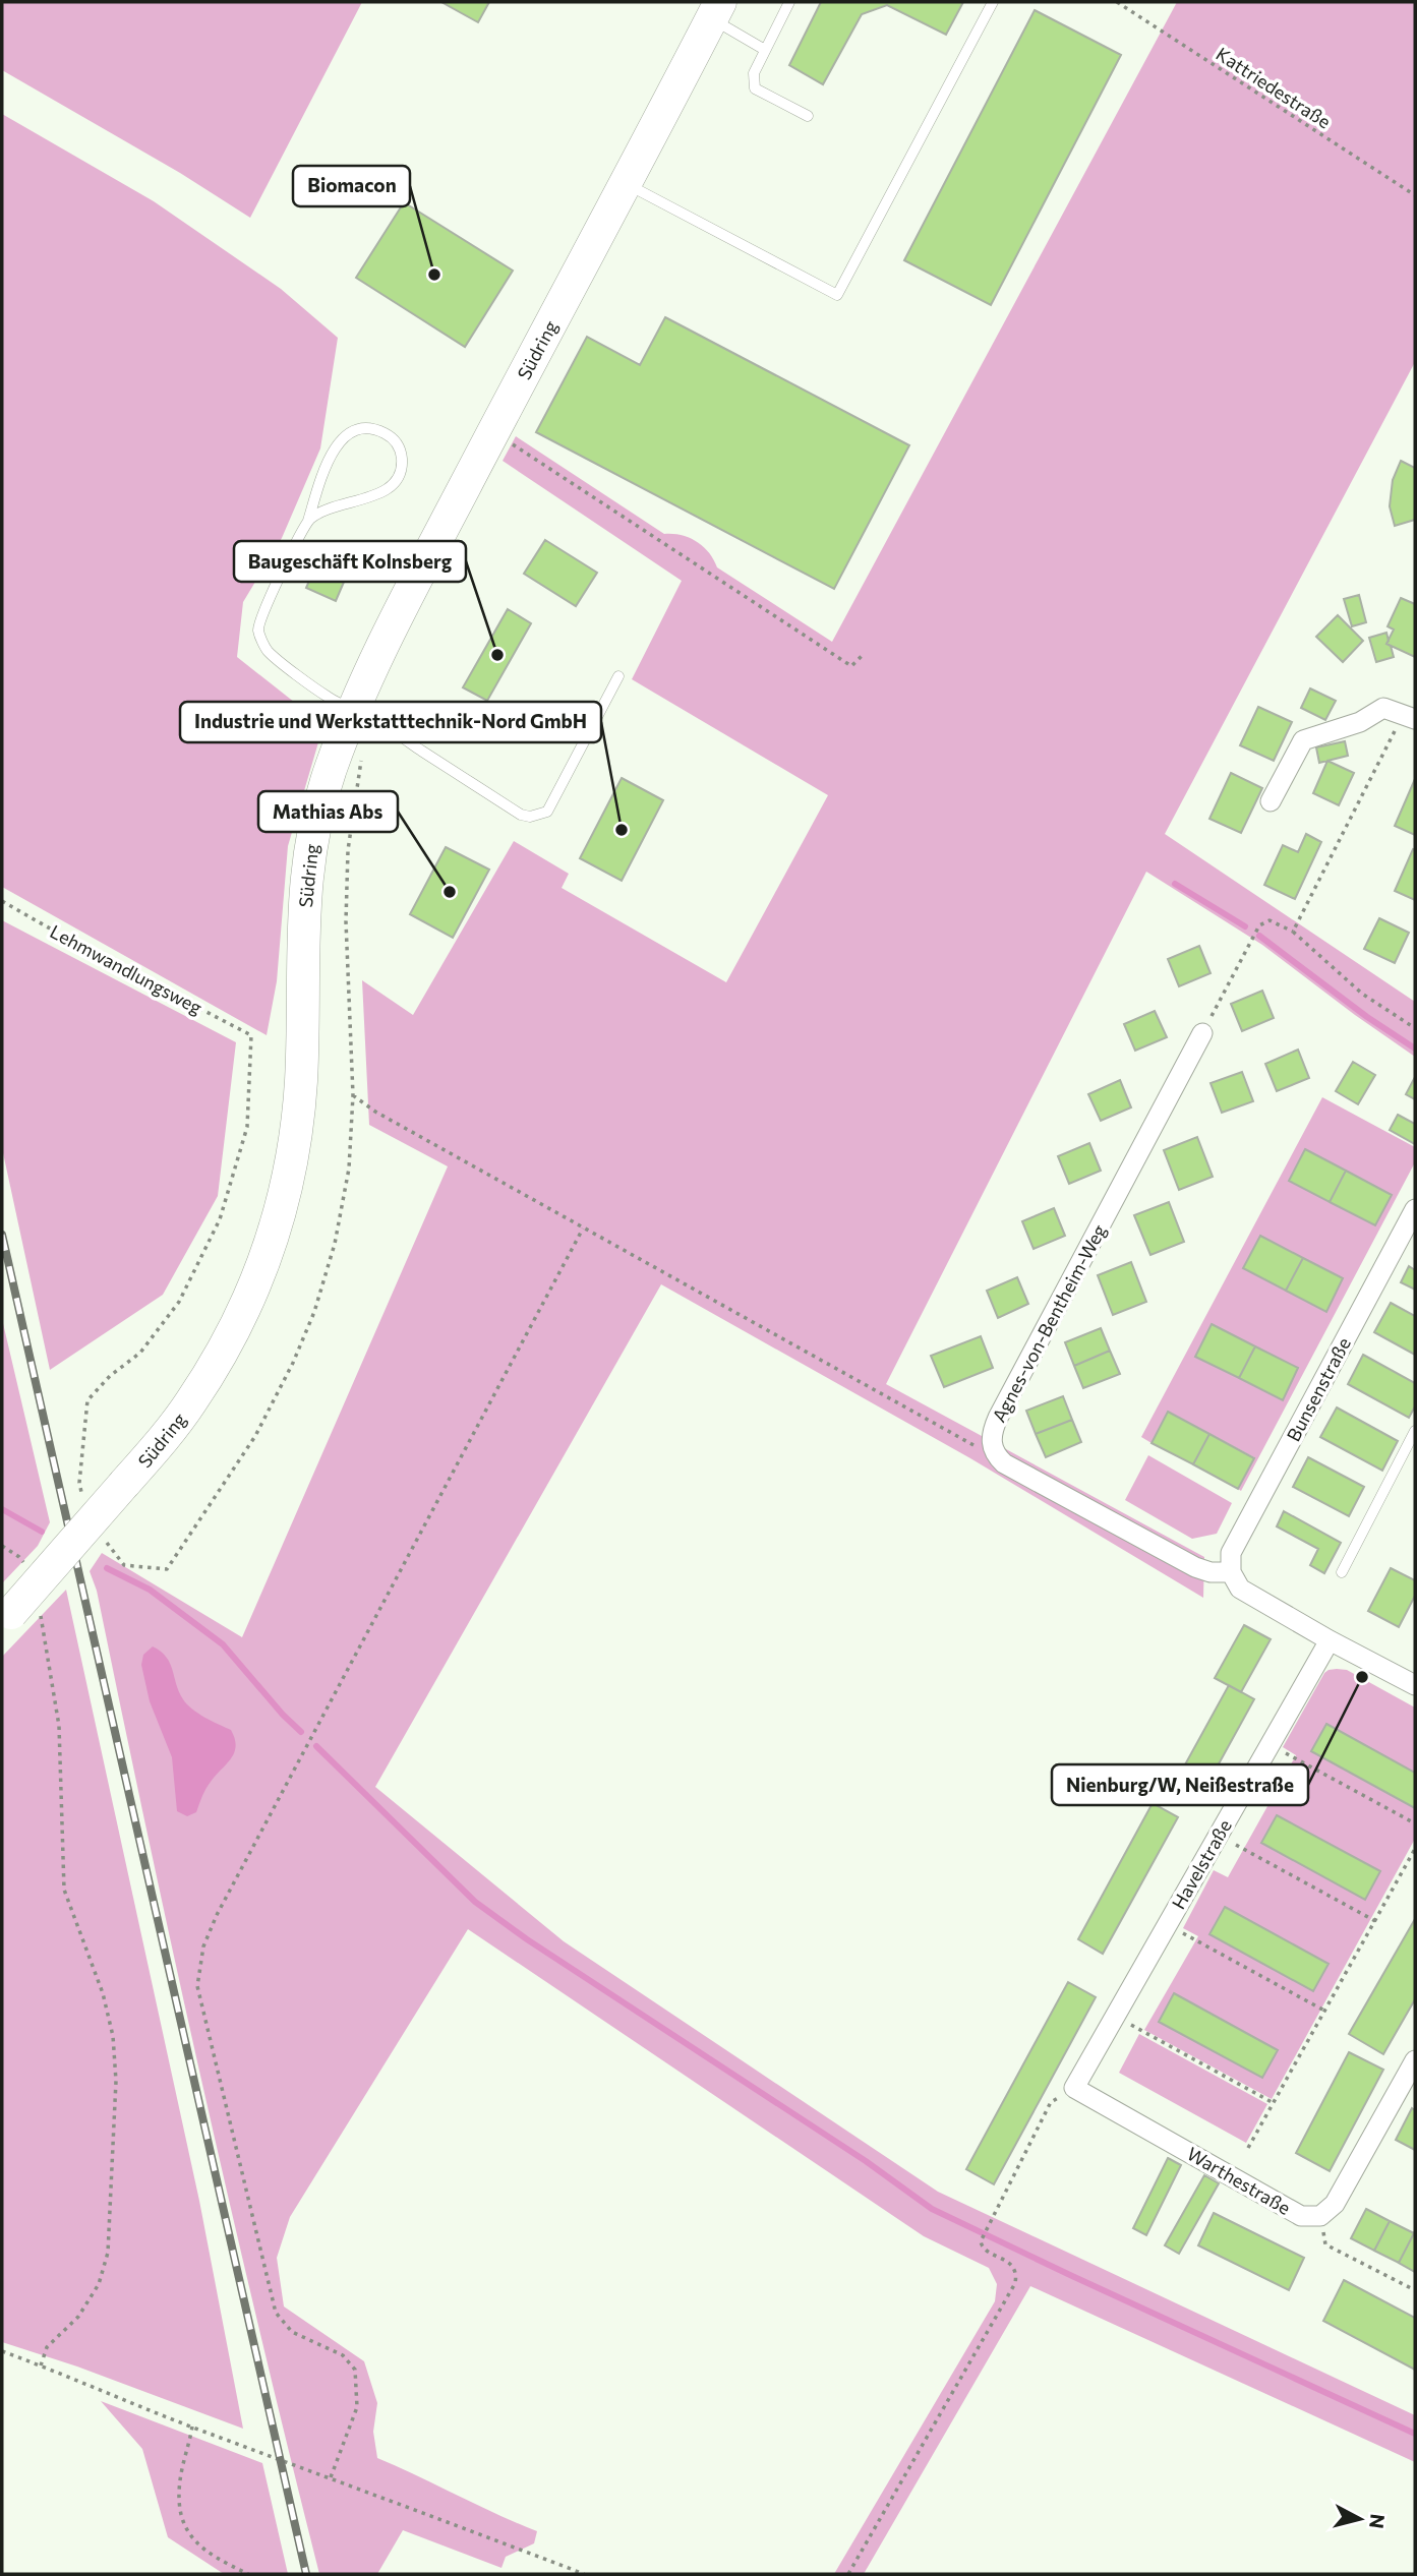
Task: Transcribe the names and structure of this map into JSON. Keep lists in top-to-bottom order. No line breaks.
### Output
{"streets":{"main road":["Südring"],"street":["Agnes-von-Bentheim-Weg","Bunsenstraße","Havelstraße","Warthestraße"],"path":["Kattriedestraße","Lehmwandlungsweg"]},"crossings":[["Agnes-von-Bentheim-Weg","Bunsenstraße"],["Havelstraße","Warthestraße"]],"places":["Biomacon","Baugeschäft Kolnsberg","Industrie und Werkstatttechnik-Nord GmbH","Mathias Abs","Nienburg/W, Neißestraße"],"north":"right"}
